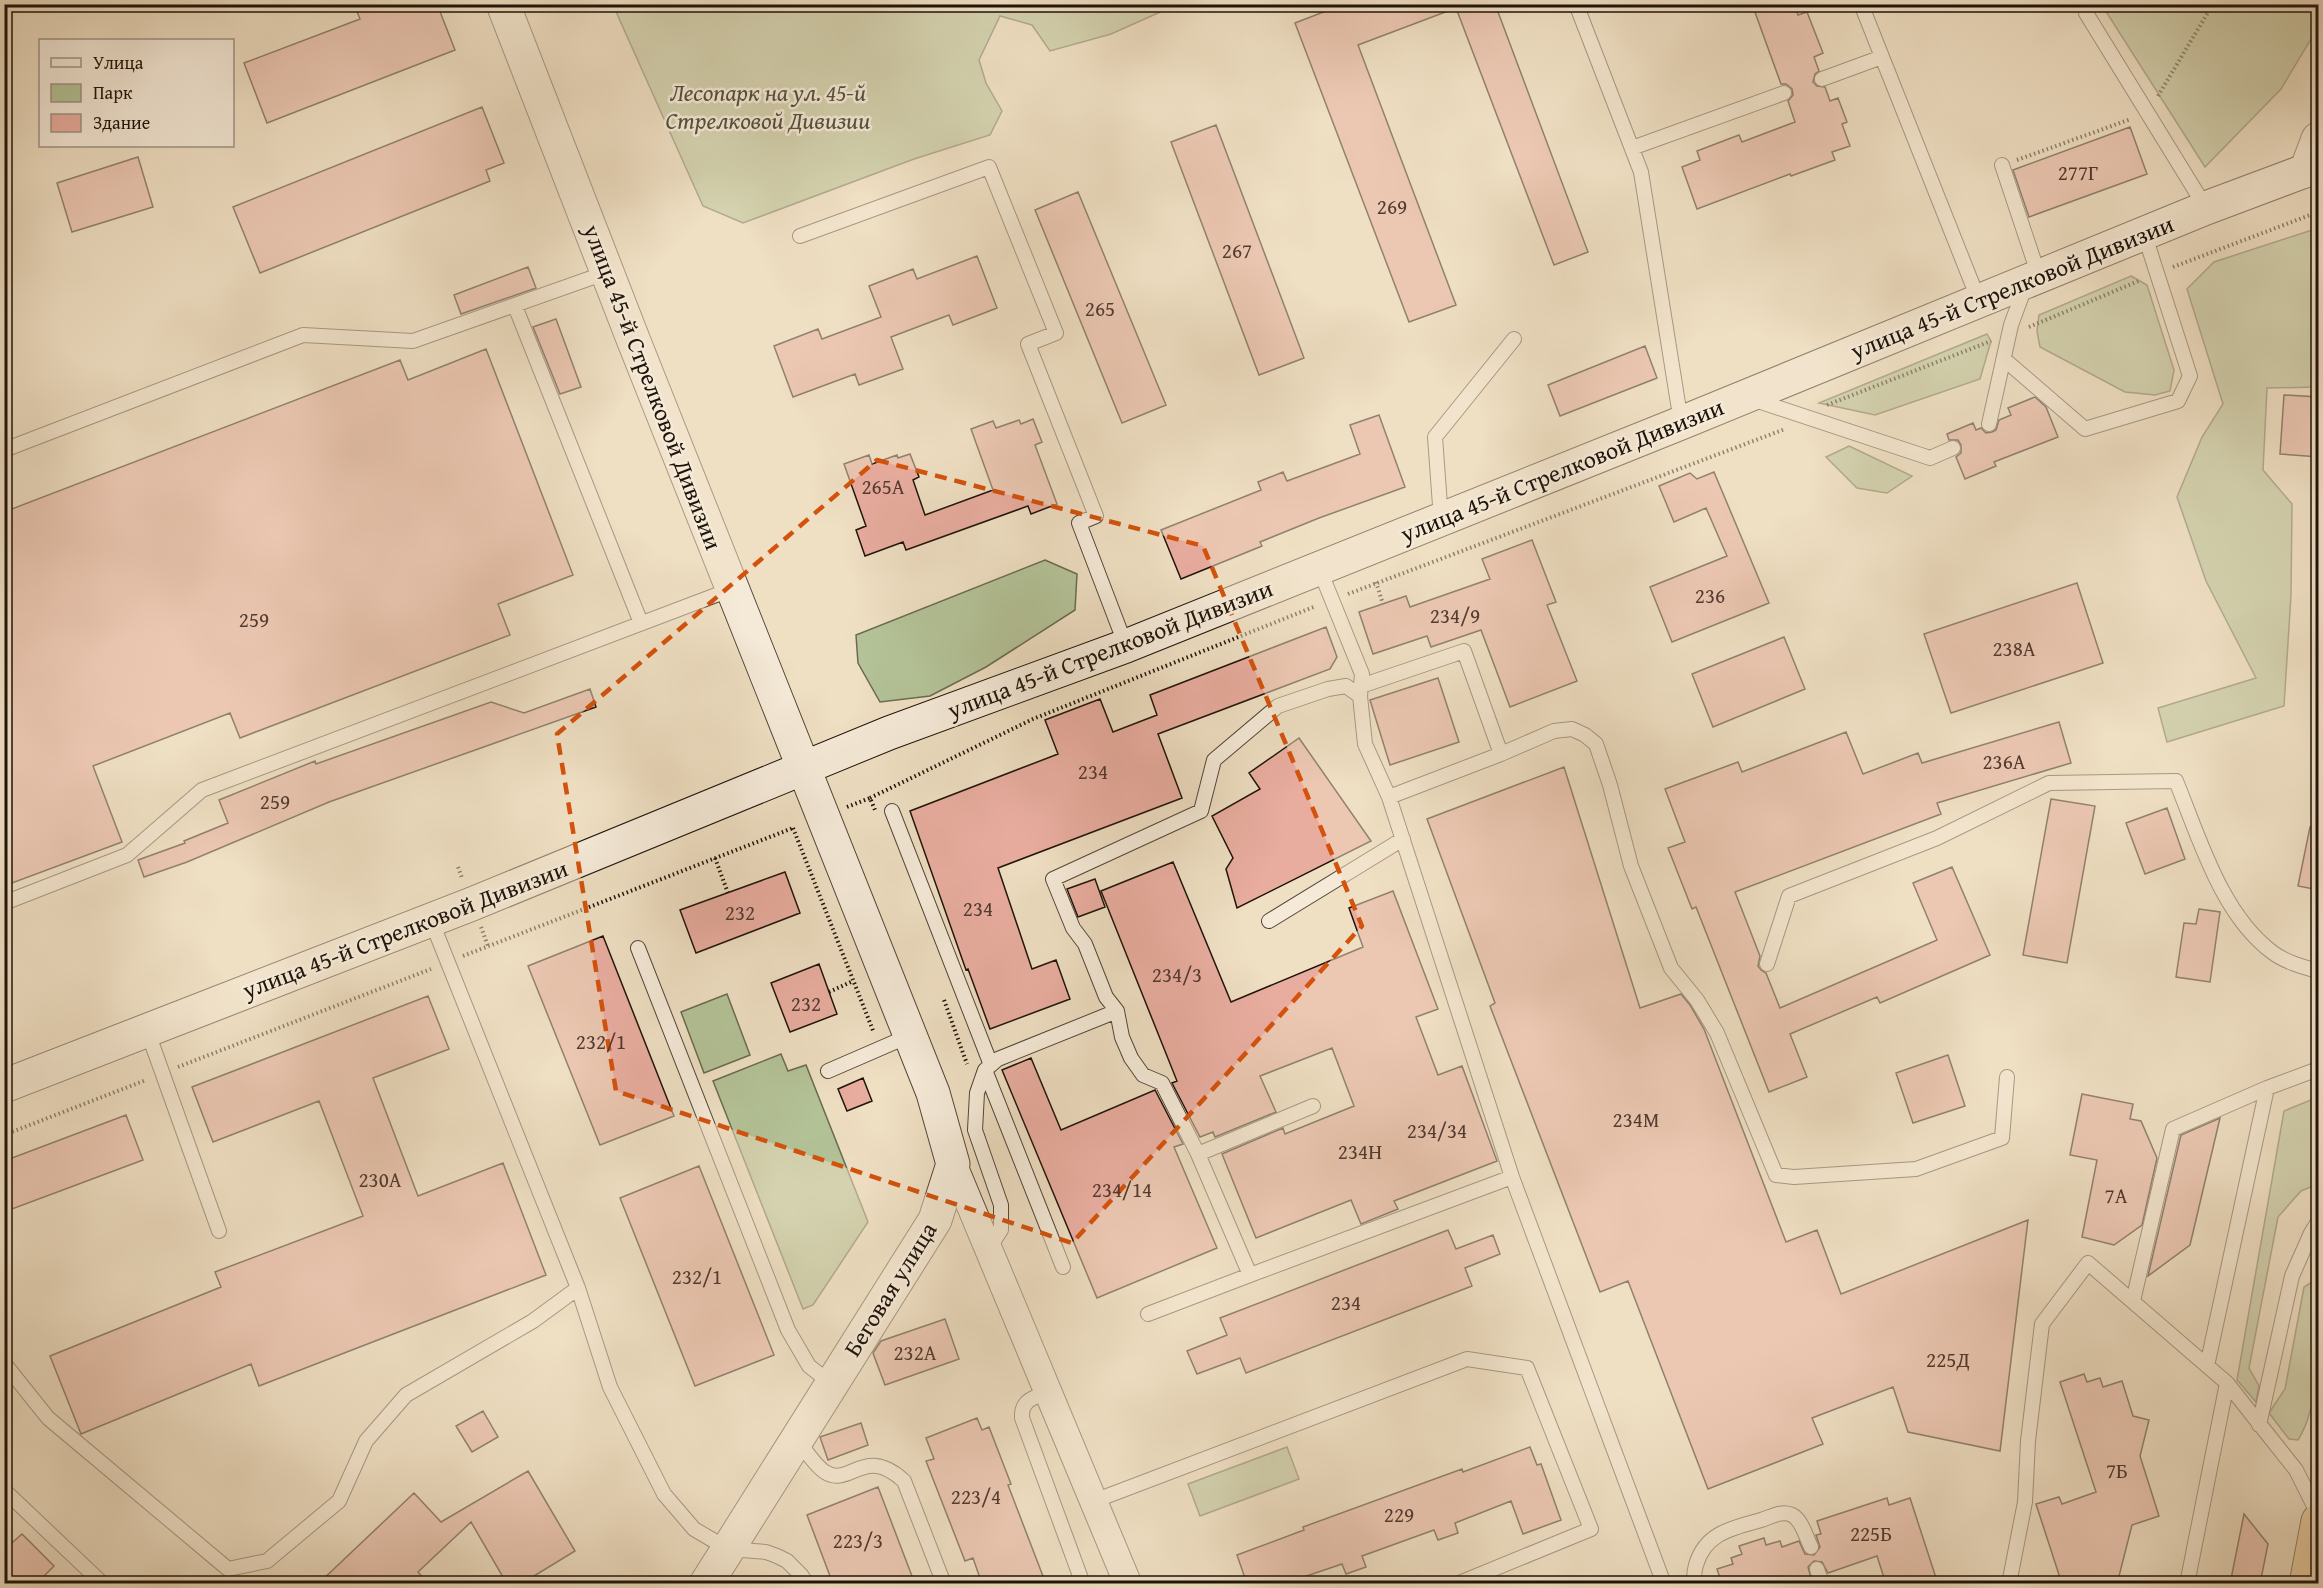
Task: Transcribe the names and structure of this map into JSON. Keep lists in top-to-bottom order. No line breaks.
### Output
{"streets":{"main road":["улица 45-й Стрелковой Дивизии","Беговая улица"]},"parks":["Лесопарк на ул. 45-й Стрелковой Дивизии"],"house_numbers":["277Г","269","267","265","265А","236","234/9","259","238А","236А","234","259","234","232","234/3","232","232/1","234М","234/34","234Н","230А","234/14","7А","232/1","234","232А","225Д","7Б","223/4","229","225Б","223/3"],"legend":["Улица","Парк","Здание"]}
